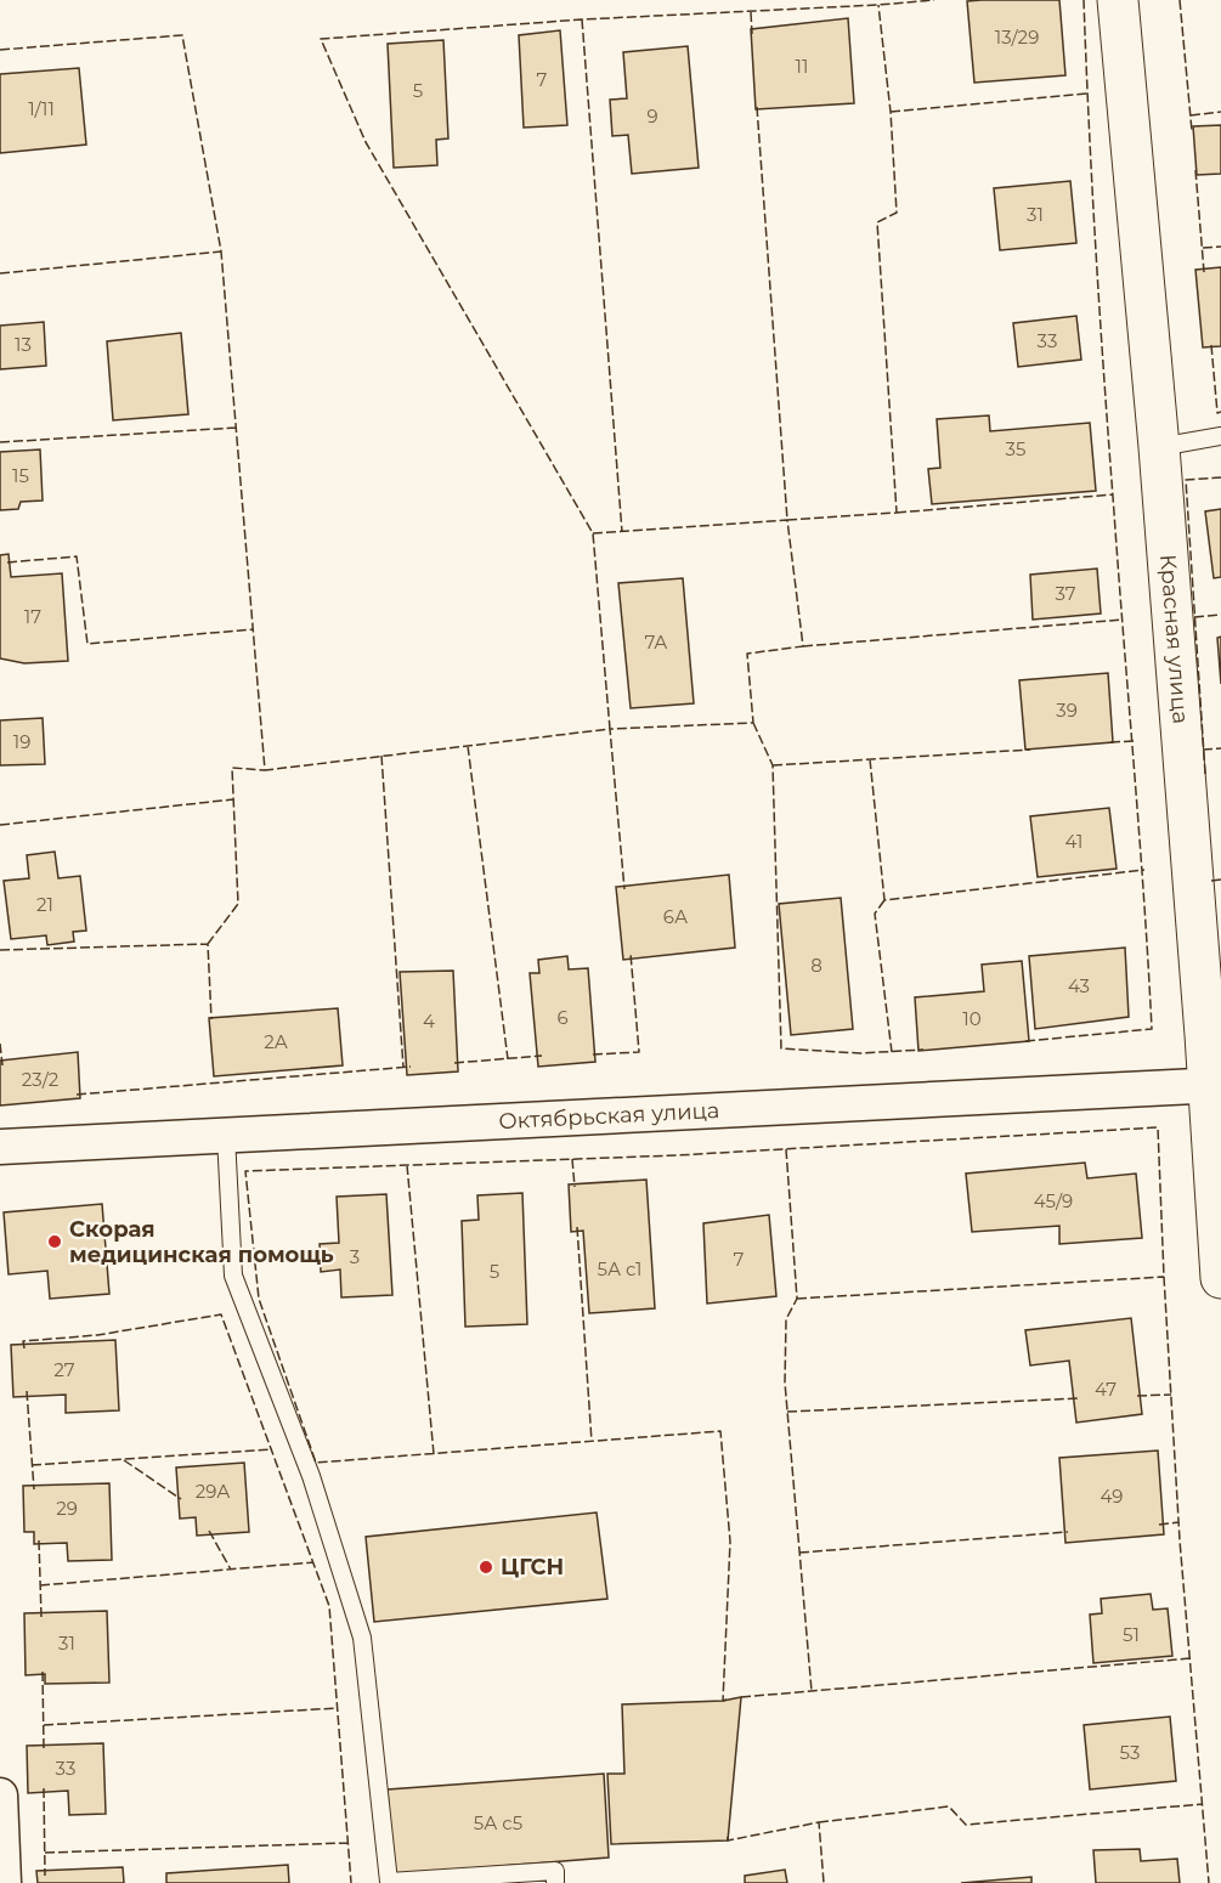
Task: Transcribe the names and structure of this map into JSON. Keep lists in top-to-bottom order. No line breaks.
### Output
{"streets":{"main road":["Красная улица"],"street":["Октябрьская улица"]},"crossings":[["Красная улица","Октябрьская улица"]],"places":["Скорая медицинская помощь","ЦГСН"],"house_numbers":["13/29","11","7","5","1/11","9","31","33","13","35","15","37","17","7А","39","19","41","21","6А","8","43","6","10","4","2А","23/2","45/9","3","7","5А с1","5","27","47","29А","49","29","51","31","53","33","5А с5"]}
